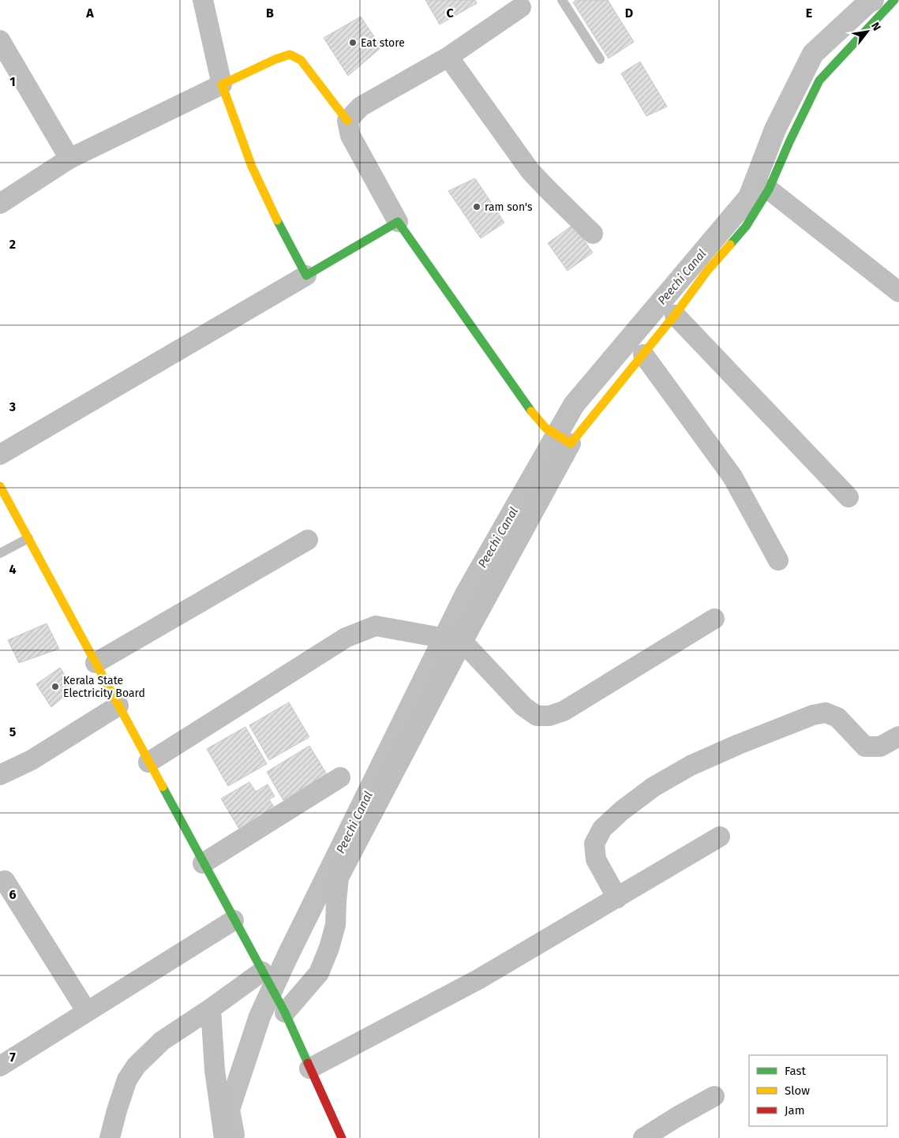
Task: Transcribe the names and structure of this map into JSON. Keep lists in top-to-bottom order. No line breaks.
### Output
{"water":["Peechi Canal"],"places":["Eat store","ram son's","Kerala State Electricity Board"],"legend":["Fast","Slow","Jam"],"north":"top right","grid":{"columns":["A","B","C","D","E"],"rows":["1","2","3","4","5","6","7"]}}
